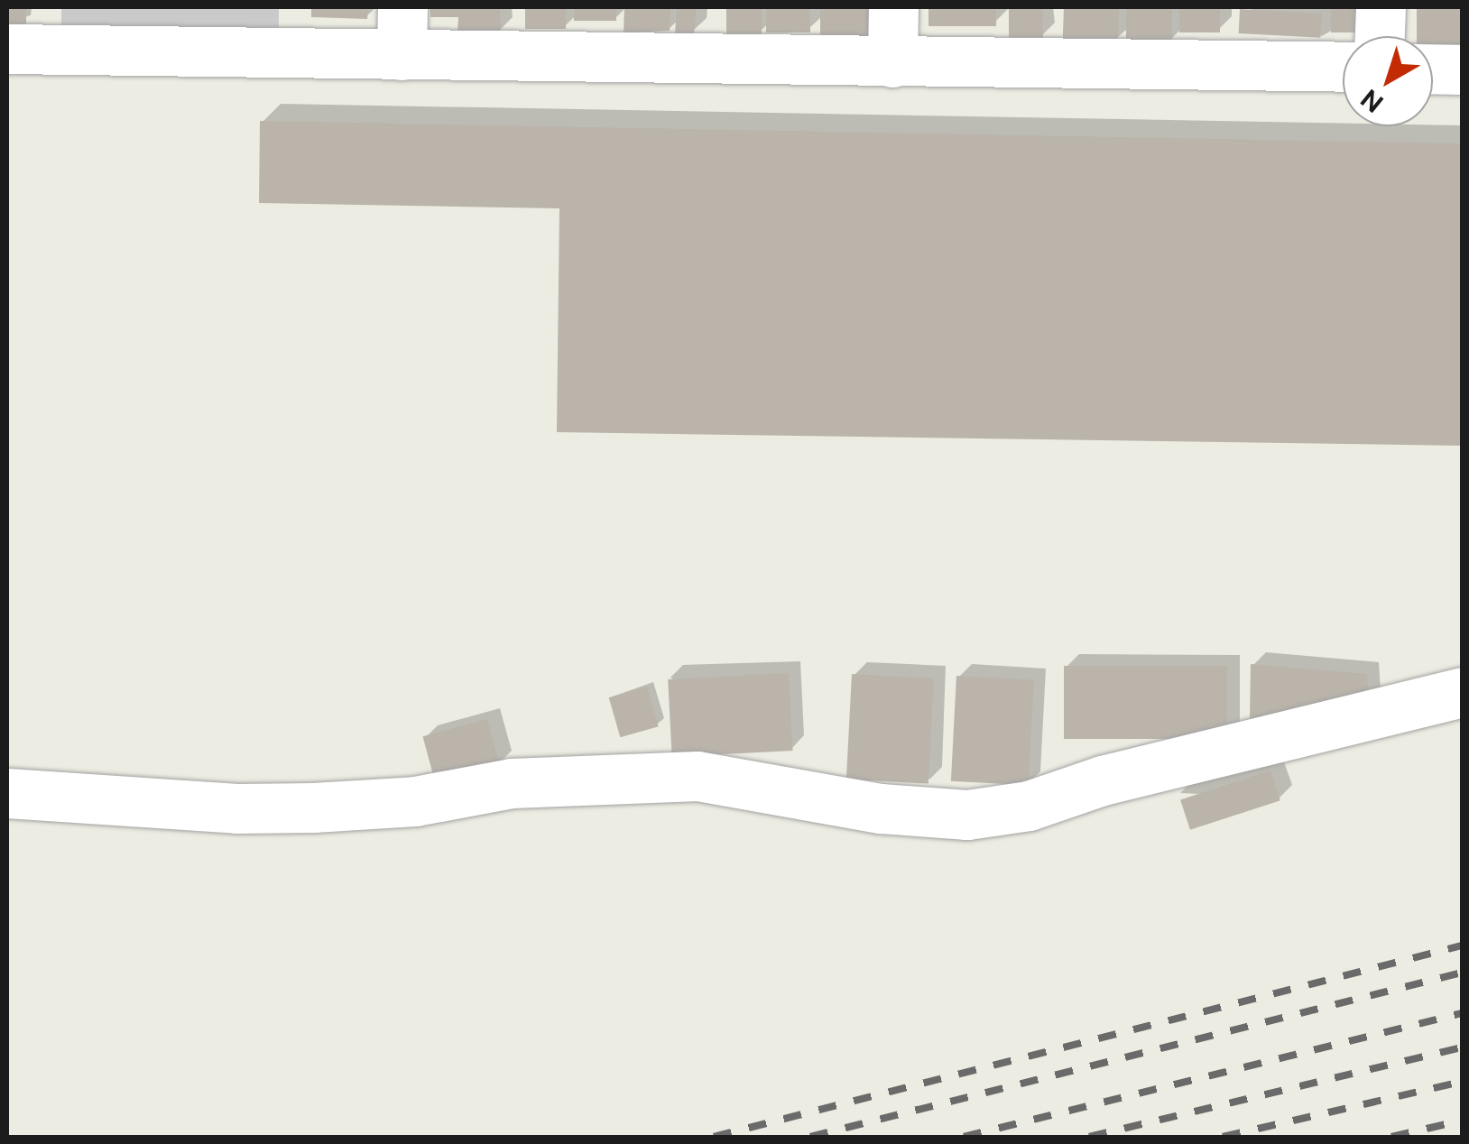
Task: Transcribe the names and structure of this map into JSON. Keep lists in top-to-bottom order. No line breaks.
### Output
{"north":"bottom left"}
